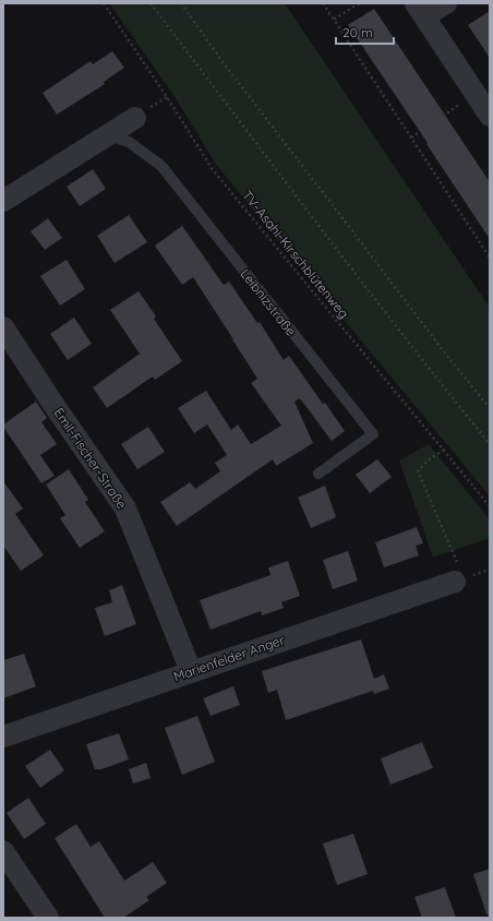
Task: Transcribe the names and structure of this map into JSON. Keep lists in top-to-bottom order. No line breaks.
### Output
{"streets":{"street":["Emil-Fischer-Straße","Marienfelder Anger"],"lane":["Leibnizstraße"],"path":["TV-Asahi-Kirschblütenweg"]},"crossings":[["Emil-Fischer-Straße","Marienfelder Anger"]],"scale_bar":"20 m"}
